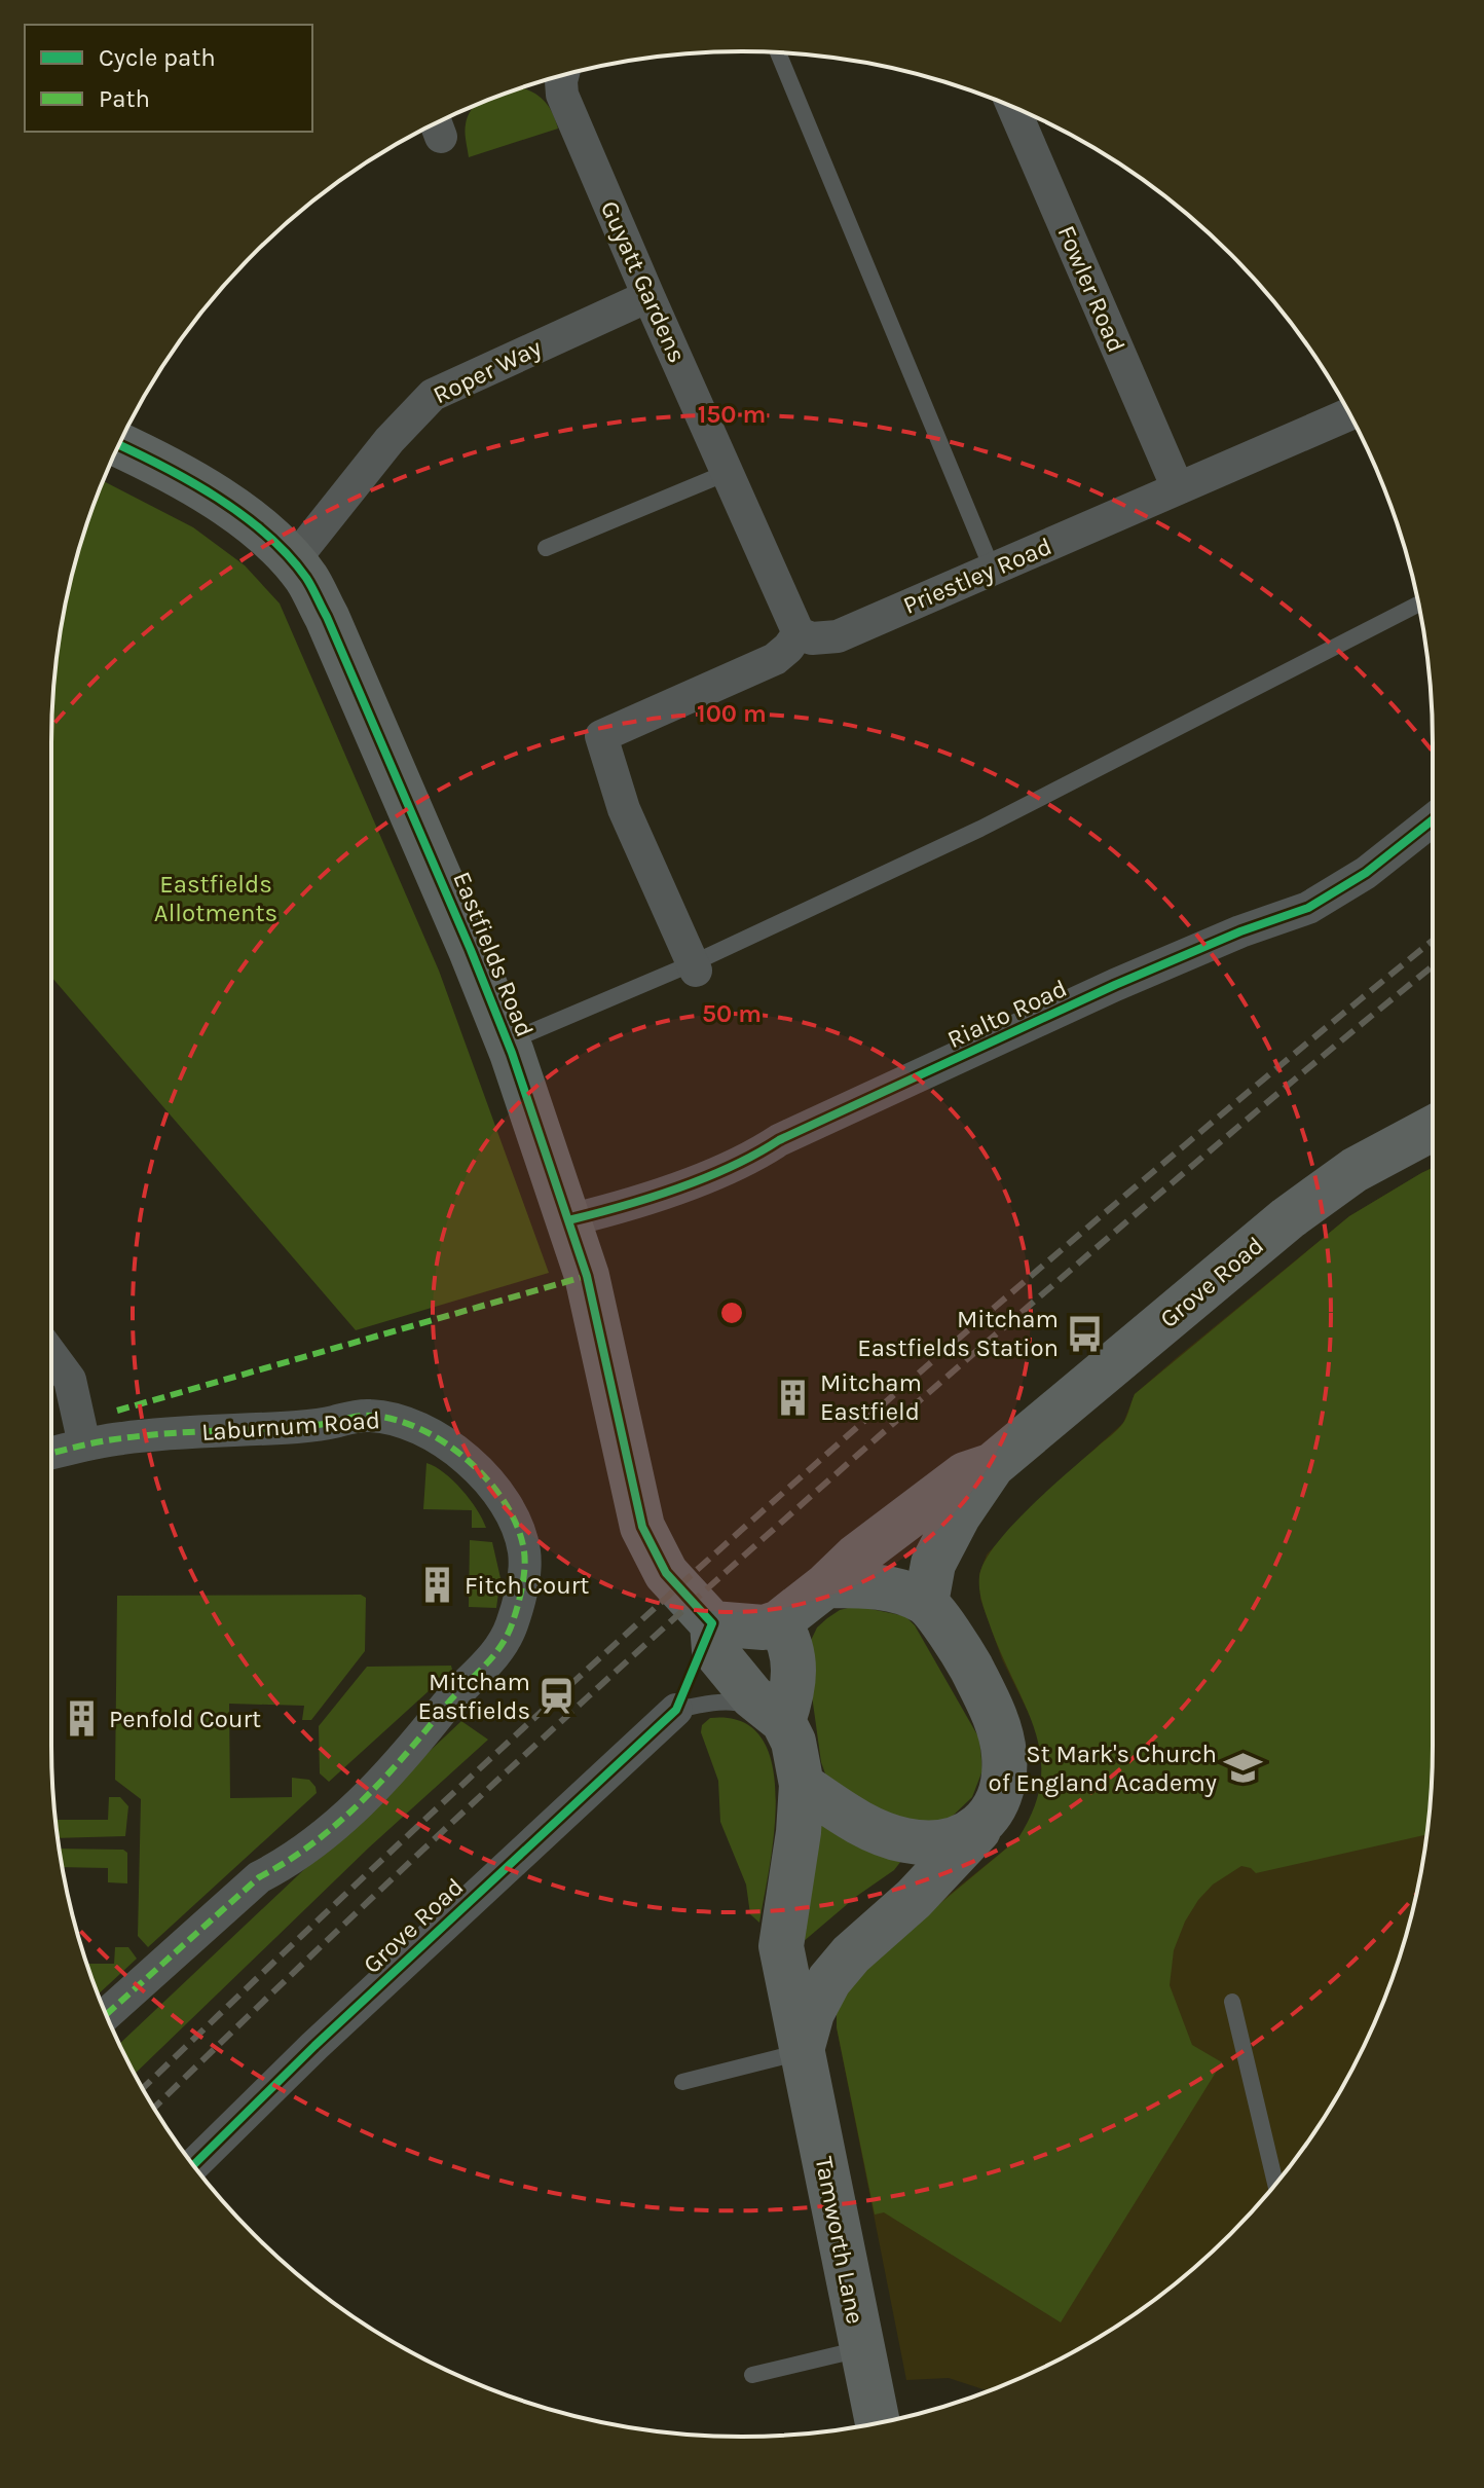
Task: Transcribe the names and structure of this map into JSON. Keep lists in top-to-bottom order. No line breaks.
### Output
{"streets":{"street":["Guyatt Gardens","Fowler Road","Roper Way","Priestley Road","Eastfields Road","Rialto Road","Grove Road","Laburnum Road","Tamworth Lane"]},"crossings":[["Guyatt Gardens","Roper Way"],["Guyatt Gardens","Priestley Road"],["Fowler Road","Priestley Road"],["Roper Way","Eastfields Road"],["Eastfields Road","Rialto Road"],["Grove Road","Tamworth Lane"]],"parks":["Eastfields Allotments"],"places":{"bus stop":["Mitcham Eastfields Station"],"building":["Mitcham Eastfield","Fitch Court","Penfold Court"],"station":["Mitcham Eastfields"],"school or university":["St Mark's Church of England Academy"]},"legend":["Cycle path","Path"],"rings":["150 m","100 m","50 m"]}
